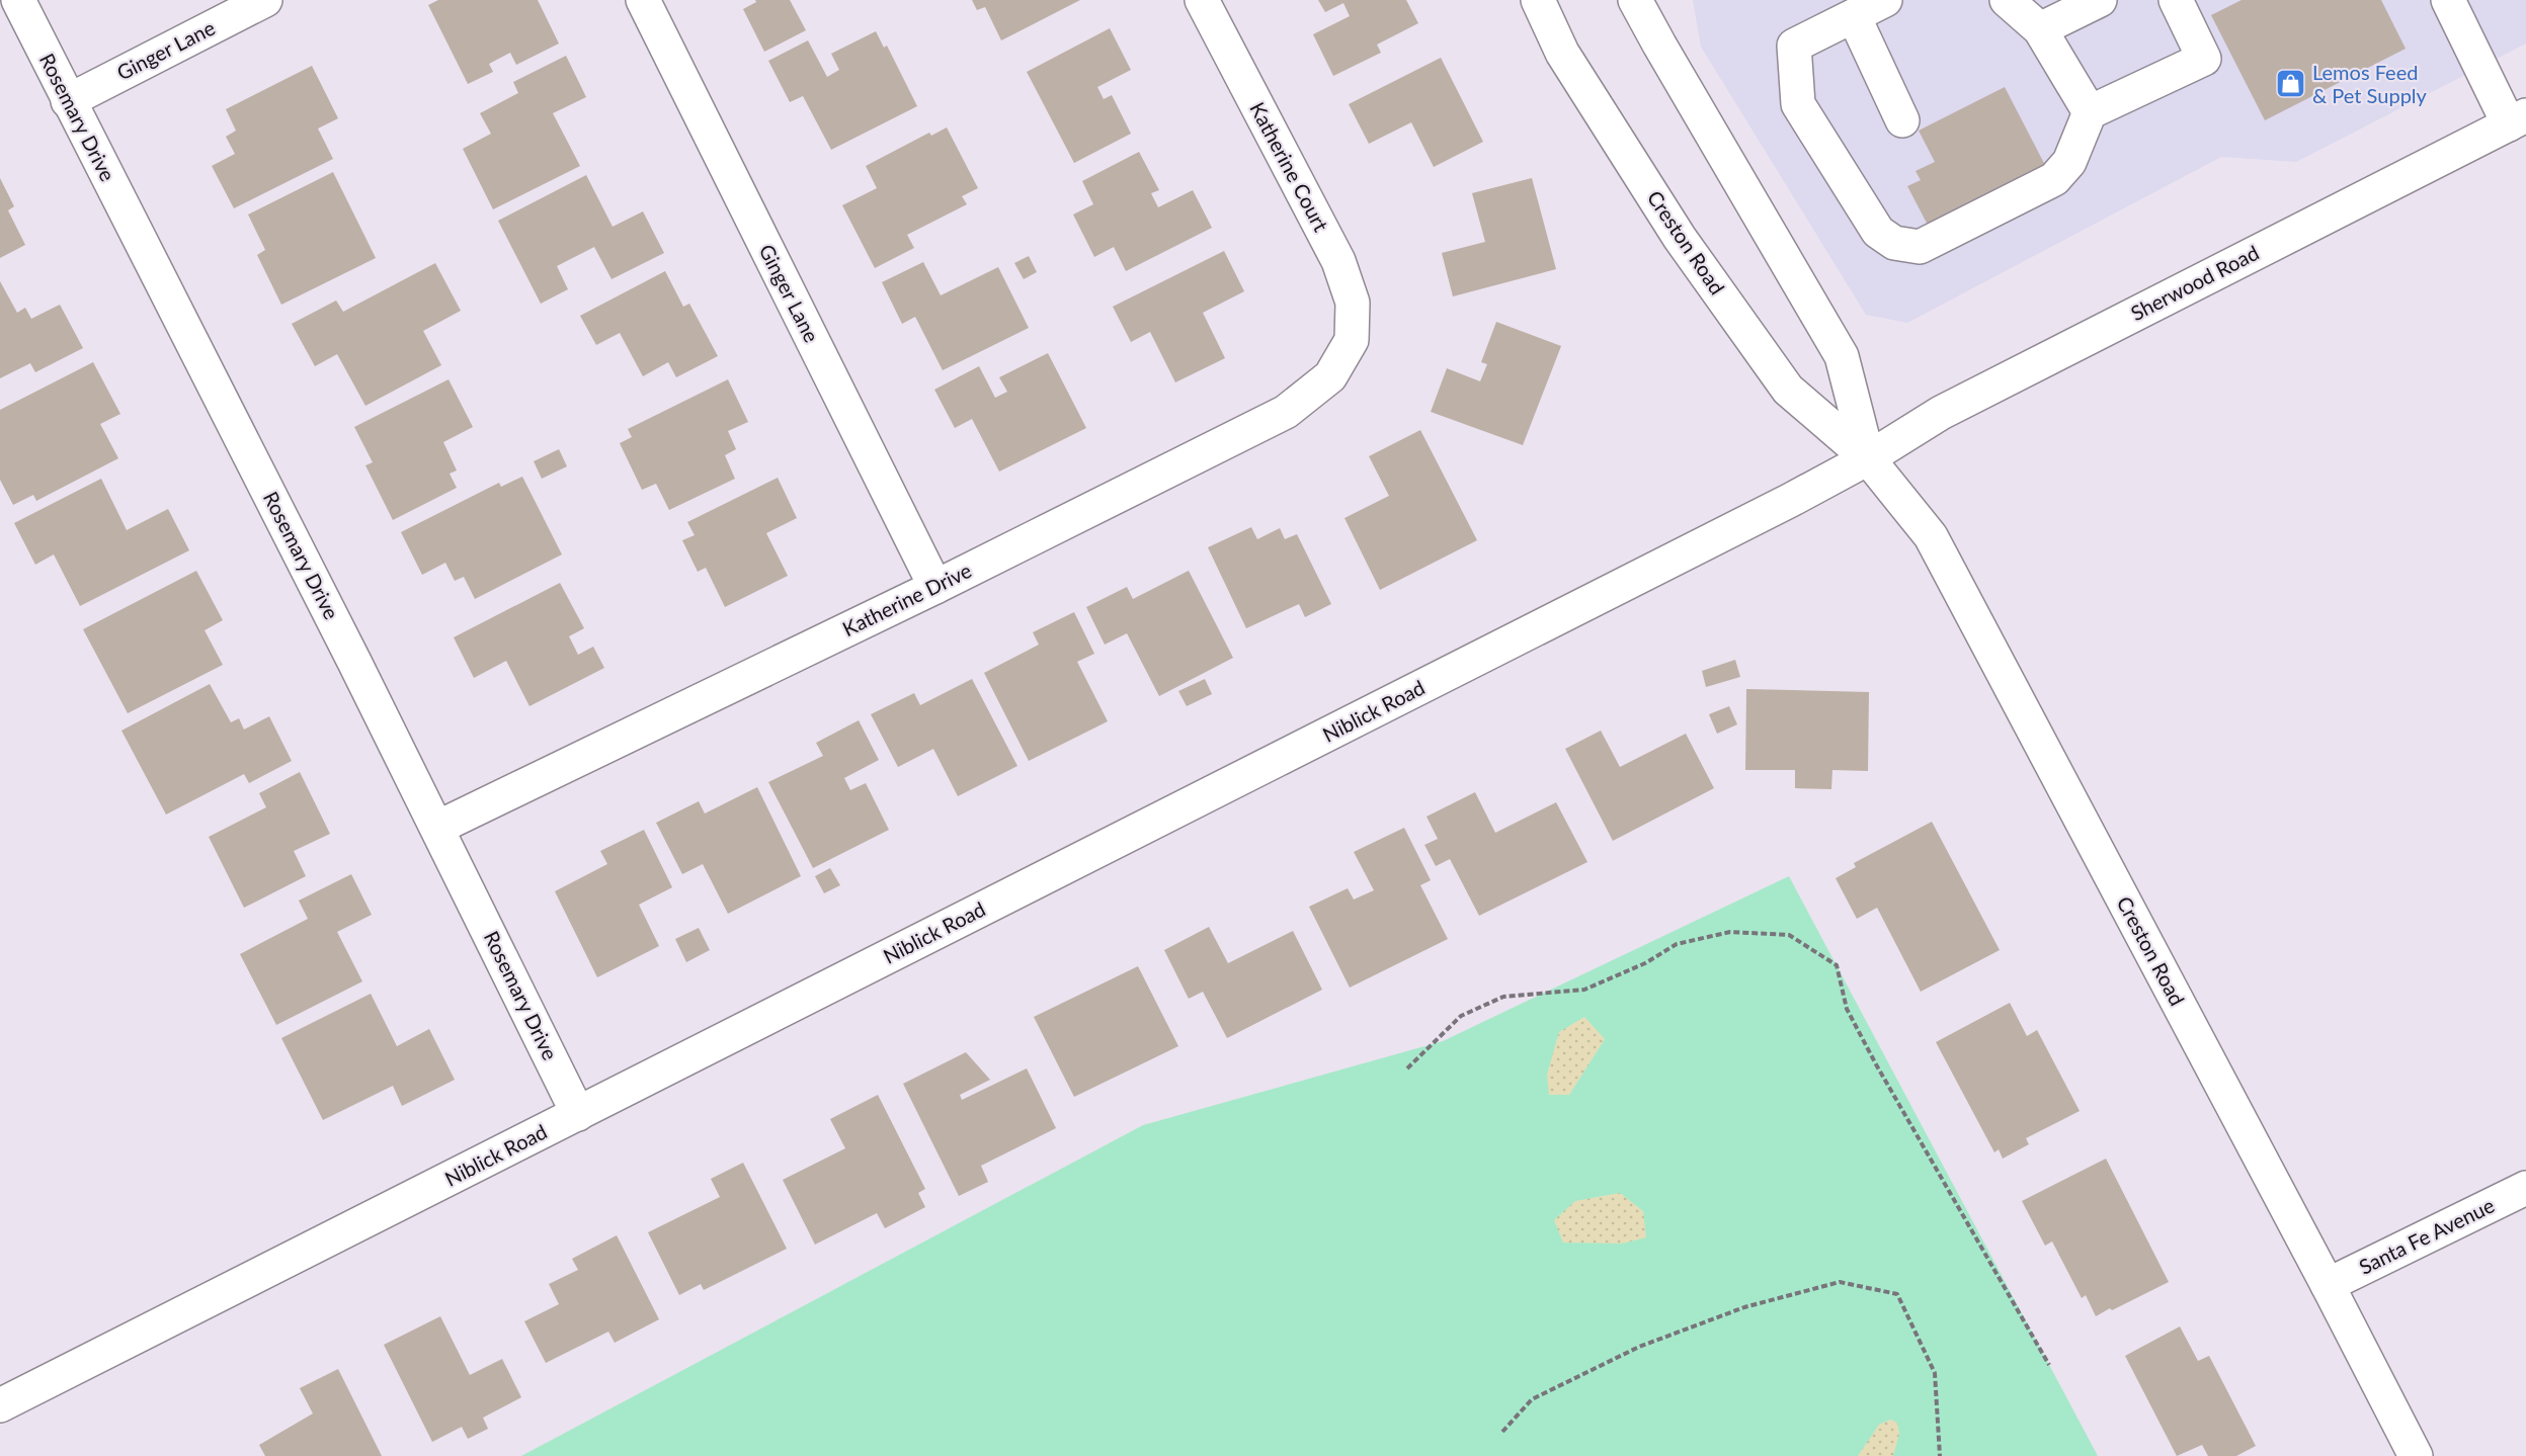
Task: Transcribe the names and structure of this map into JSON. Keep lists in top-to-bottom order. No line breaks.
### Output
{"streets":{"street":["Ginger Lane","Rosemary Drive","Katherine Court","Creston Road","Sherwood Road","Katherine Drive","Niblick Road","Santa Fe Avenue"]},"crossings":[["Ginger Lane","Rosemary Drive"],["Ginger Lane","Katherine Drive"],["Rosemary Drive","Katherine Drive"],["Rosemary Drive","Niblick Road"],["Katherine Court","Katherine Drive"],["Creston Road","Sherwood Road"],["Creston Road","Niblick Road"],["Creston Road","Santa Fe Avenue"],["Sherwood Road","Niblick Road"]],"places":{"shop":["Lemos Feed & Pet Supply"]}}
